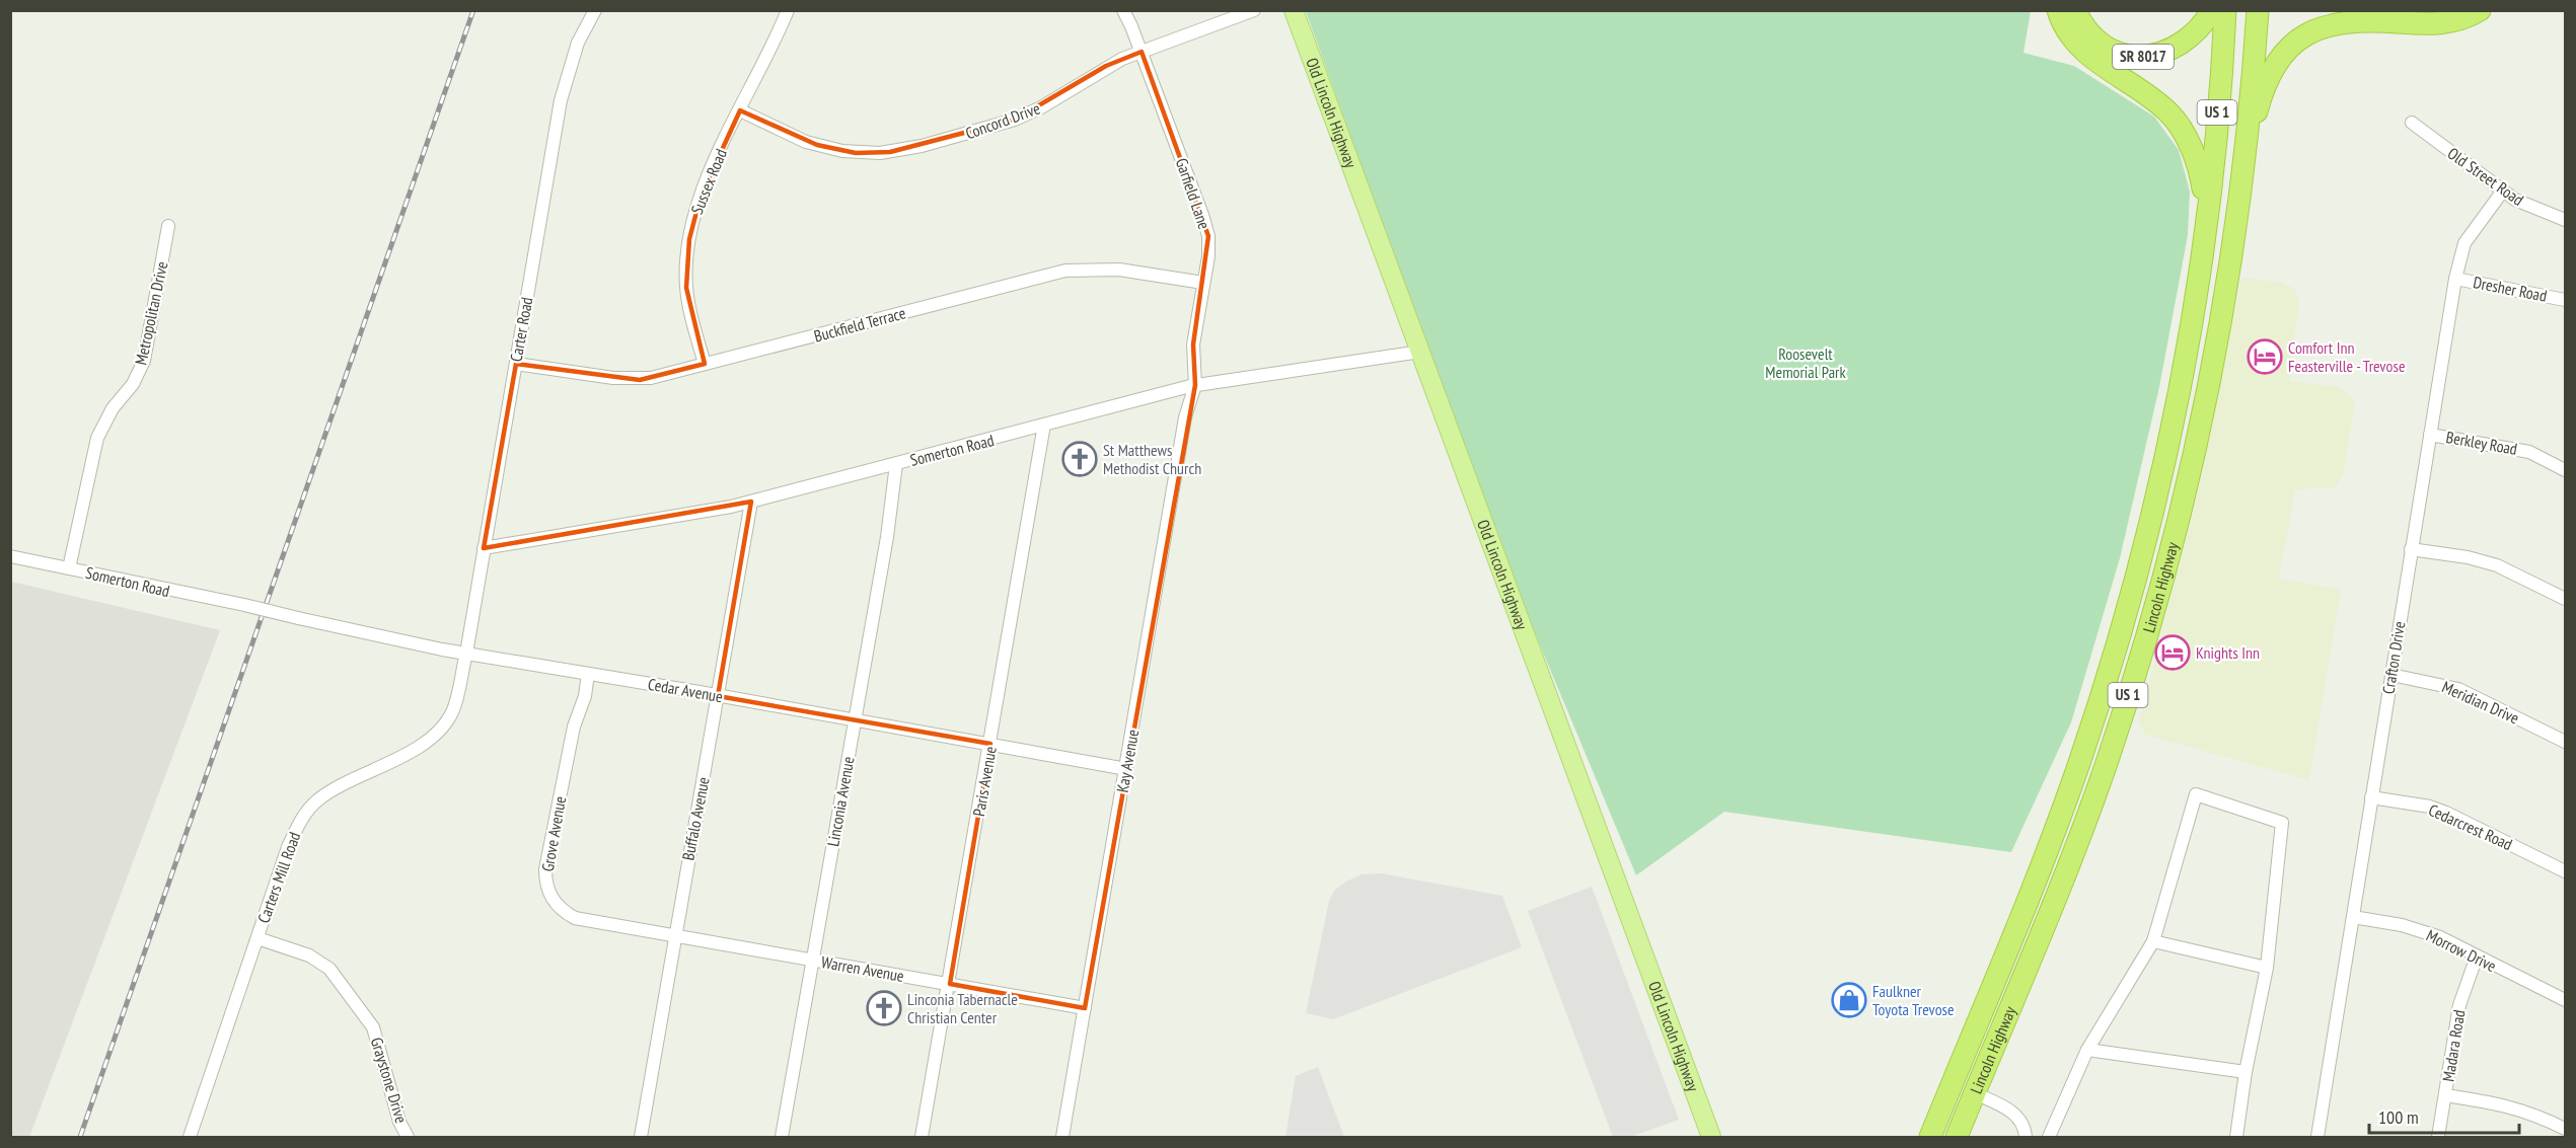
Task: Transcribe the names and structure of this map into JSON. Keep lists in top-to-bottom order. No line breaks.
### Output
{"streets":{"highway":["SR 8017","US 1","Lincoln Highway"],"main road":["Old Lincoln Highway"],"street":["Concord Drive","Old Street Road","Sussex Road","Garfield Lane","Dresher Road","Metropolitan Drive","Buckfield Terrace","Carter Road","Berkley Road","Somerton Road","Crafton Drive","Cedar Avenue","Meridian Drive","Kay Avenue","Paris Avenue","Linconia Avenue","Buffalo Avenue","Cedarcrest Road","Grove Avenue","Carters Mill Road","Morrow Drive","Warren Avenue","Madara Road","Graystone Drive"]},"crossings":[["Old Lincoln Highway","Somerton Road"],["Concord Drive","Sussex Road"],["Concord Drive","Garfield Lane"],["Old Street Road","Crafton Drive"],["Sussex Road","Buckfield Terrace"],["Garfield Lane","Buckfield Terrace"],["Garfield Lane","Somerton Road"],["Garfield Lane","Kay Avenue"],["Dresher Road","Crafton Drive"],["Metropolitan Drive","Somerton Road"],["Buckfield Terrace","Carter Road"],["Carter Road","Somerton Road"],["Carter Road","Cedar Avenue"],["Carter Road","Carters Mill Road"],["Berkley Road","Crafton Drive"],["Somerton Road","Cedar Avenue"],["Somerton Road","Kay Avenue"],["Somerton Road","Paris Avenue"],["Somerton Road","Linconia Avenue"],["Somerton Road","Buffalo Avenue"],["Crafton Drive","Meridian Drive"],["Crafton Drive","Cedarcrest Road"],["Crafton Drive","Morrow Drive"],["Cedar Avenue","Kay Avenue"],["Cedar Avenue","Paris Avenue"],["Cedar Avenue","Linconia Avenue"],["Cedar Avenue","Buffalo Avenue"],["Cedar Avenue","Grove Avenue"],["Cedar Avenue","Carters Mill Road"],["Kay Avenue","Warren Avenue"],["Paris Avenue","Warren Avenue"],["Linconia Avenue","Warren Avenue"],["Buffalo Avenue","Grove Avenue"],["Buffalo Avenue","Warren Avenue"],["Grove Avenue","Warren Avenue"],["Carters Mill Road","Graystone Drive"],["Morrow Drive","Madara Road"]],"parks":["Roosevelt Memorial Park"],"places":{"hotel":["Comfort Inn Feasterville - Trevose","Knights Inn"],"church":["St Matthews Methodist Church","Linconia Tabernacle Christian Center"],"shop":["Faulkner Toyota Trevose"]},"scale_bar":"100 m"}
